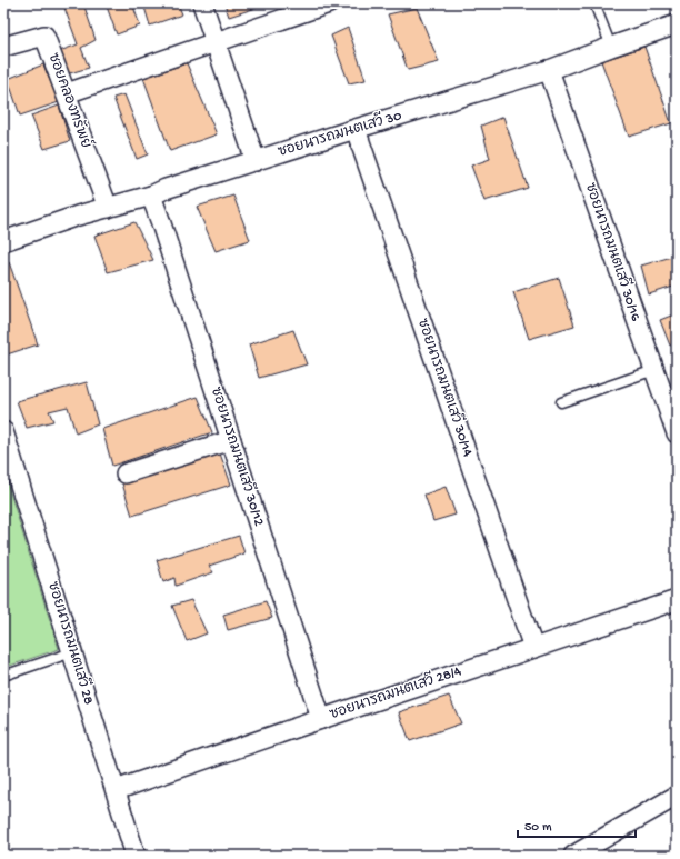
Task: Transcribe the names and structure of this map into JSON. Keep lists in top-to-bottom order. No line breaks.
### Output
{"streets":{"street":["ซอยคลองทรัพย์","ซอยนารถมนตเสวี 30","ซอยนารถมนตเสวี 30/16","ซอยนารถมนตเสวี 30/14","ซอยนารถมนตเสวี 30/12","ซอยนารถมนตเสวี 28","ซอยนารถมนตเสวี 28/4"]},"crossings":[["ซอยคลองทรัพย์","ซอยนารถมนตเสวี 30"],["ซอยนารถมนตเสวี 30","ซอยนารถมนตเสวี 30/16"],["ซอยนารถมนตเสวี 30","ซอยนารถมนตเสวี 30/14"],["ซอยนารถมนตเสวี 30","ซอยนารถมนตเสวี 30/12"],["ซอยนารถมนตเสวี 30/14","ซอยนารถมนตเสวี 28/4"],["ซอยนารถมนตเสวี 30/12","ซอยนารถมนตเสวี 28/4"],["ซอยนารถมนตเสวี 28","ซอยนารถมนตเสวี 28/4"]],"scale_bar":"50 m"}
